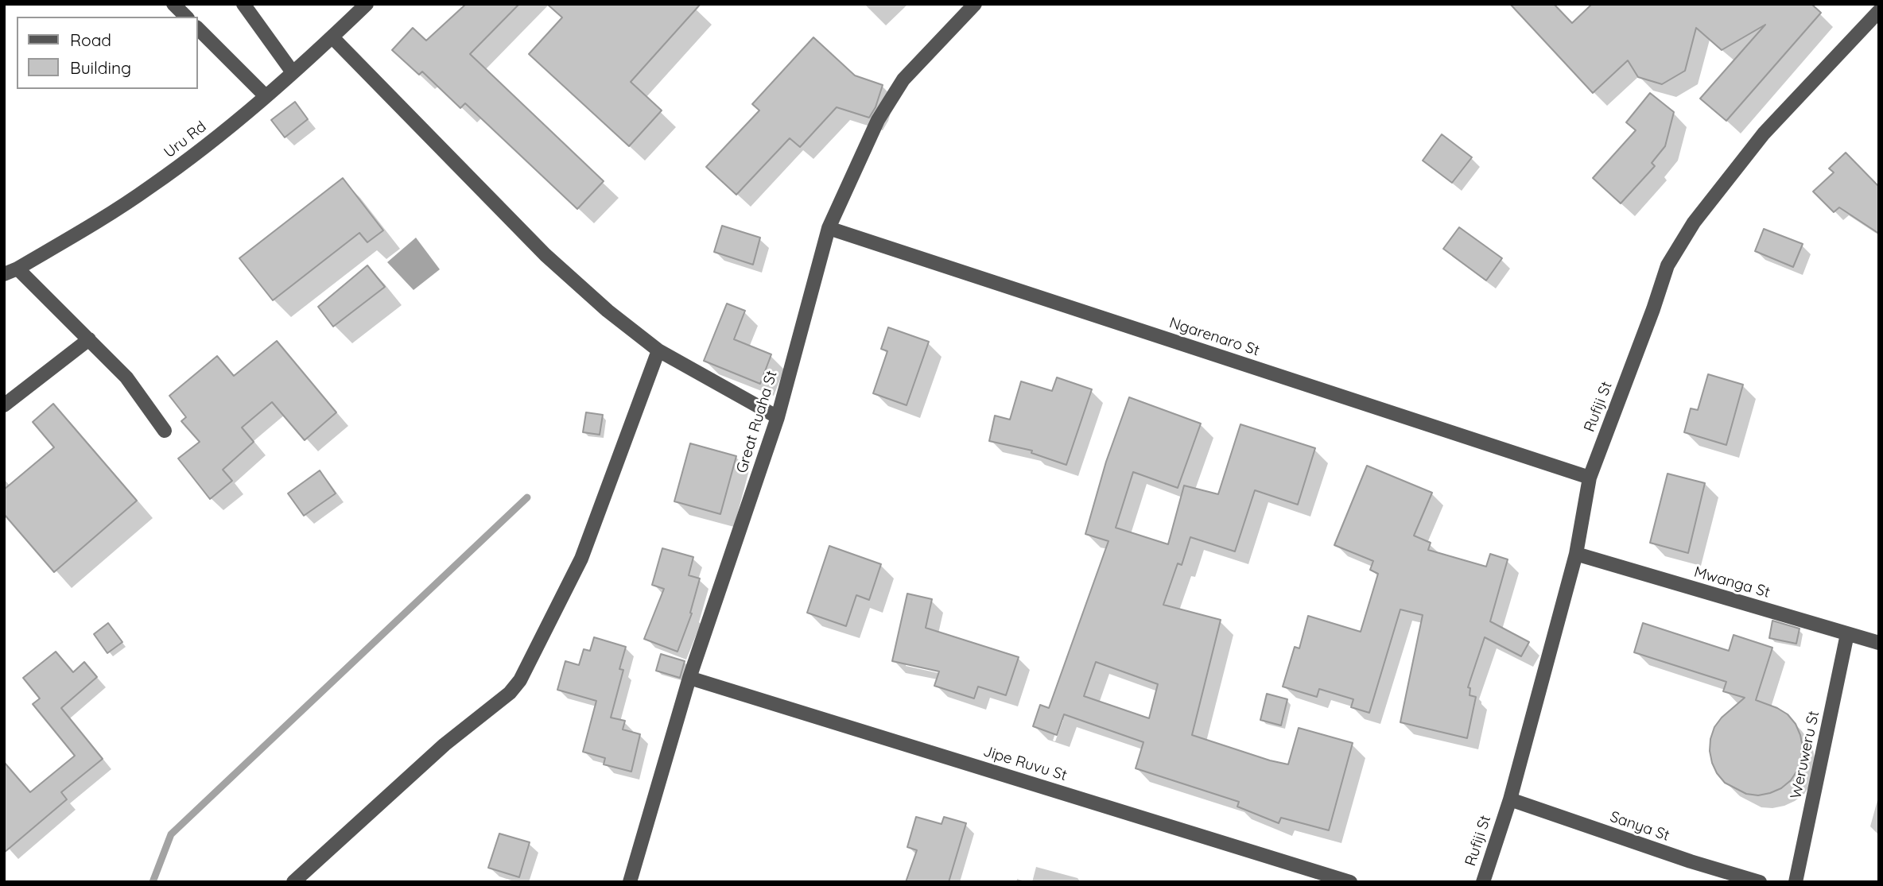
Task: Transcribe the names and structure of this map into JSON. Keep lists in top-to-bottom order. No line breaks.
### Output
{"streets":{"street":["Uru Rd","Ngarenaro St","Rufiji St","Great Ruaha St","Mwanga St","Weruweru St","Jipe Ruvu St","Sanya St"]},"crossings":[["Ngarenaro St","Rufiji St"],["Ngarenaro St","Great Ruaha St"],["Rufiji St","Mwanga St"],["Rufiji St","Sanya St"],["Great Ruaha St","Jipe Ruvu St"],["Mwanga St","Weruweru St"]],"legend":["Road","Building"]}
